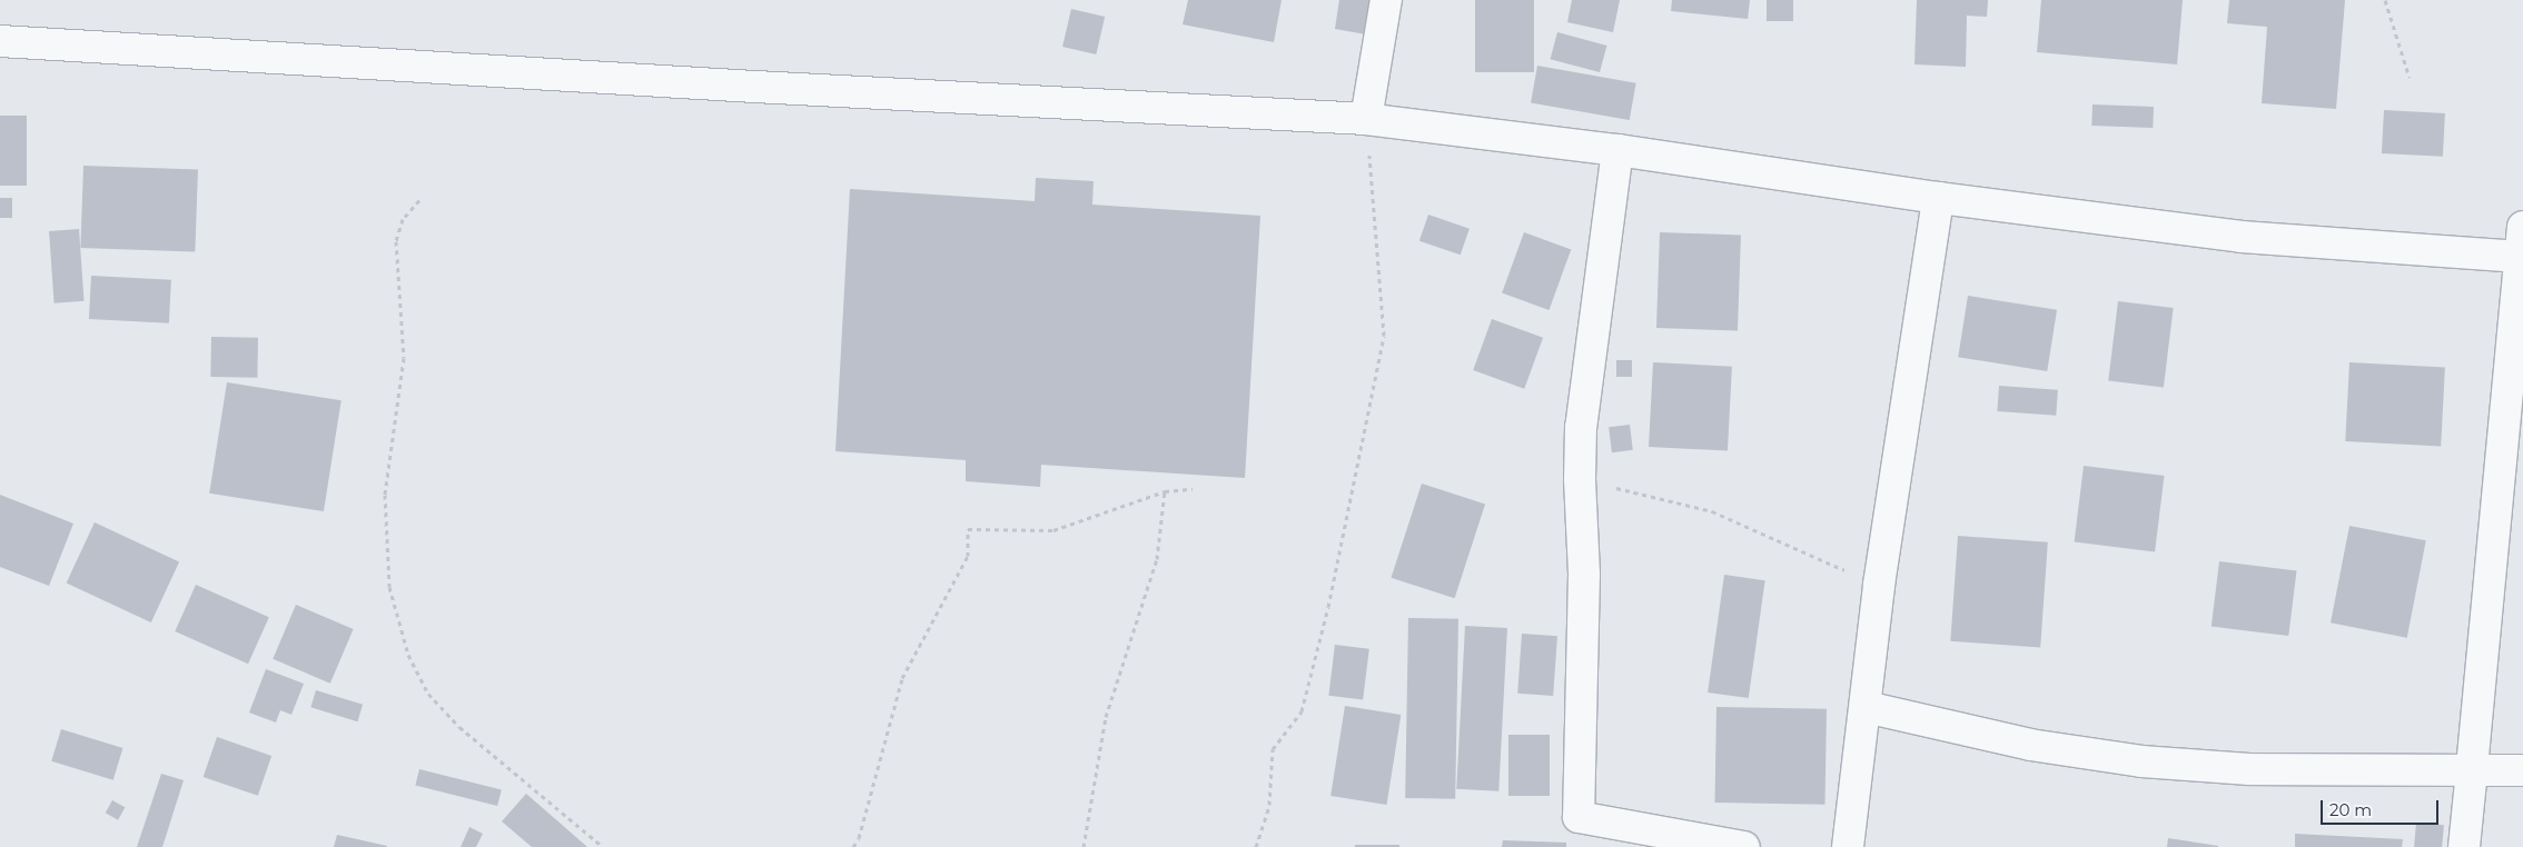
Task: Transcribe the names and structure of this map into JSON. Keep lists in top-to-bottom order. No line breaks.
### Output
{"scale_bar":"20 m"}
